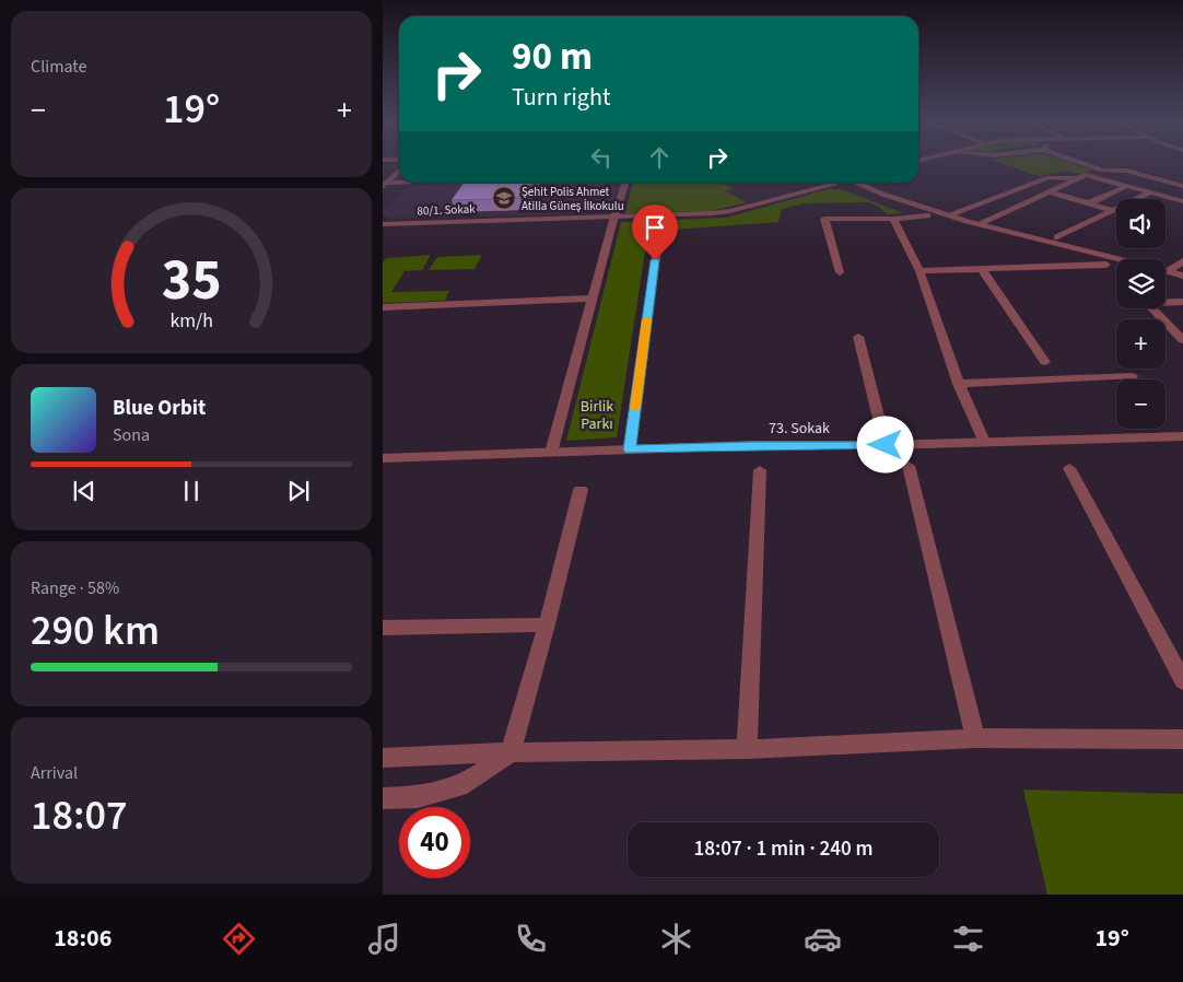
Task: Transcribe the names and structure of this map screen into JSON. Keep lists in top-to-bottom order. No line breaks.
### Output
{"streets":{"street":["80/1. Sokak","73. Sokak"]},"parks":["Birlik Parkı"],"places":{"school or university":["Şehit Polis Ahmet Atilla Güneş İlkokulu"]},"page":{"tile":["Climate",["Range · 58%","290 km"],["Arrival","18:07"]],"turn":["90 m","Turn right"],"heat":["−","19°","+"],"map_buttons":["+","−"],"song":["Blue Orbit","Sona"],"limit":"40","trip":"18:07 · 1 min · 240 m","tabs":["18:06","19°"],"gauge":["35","km/h"]}}
